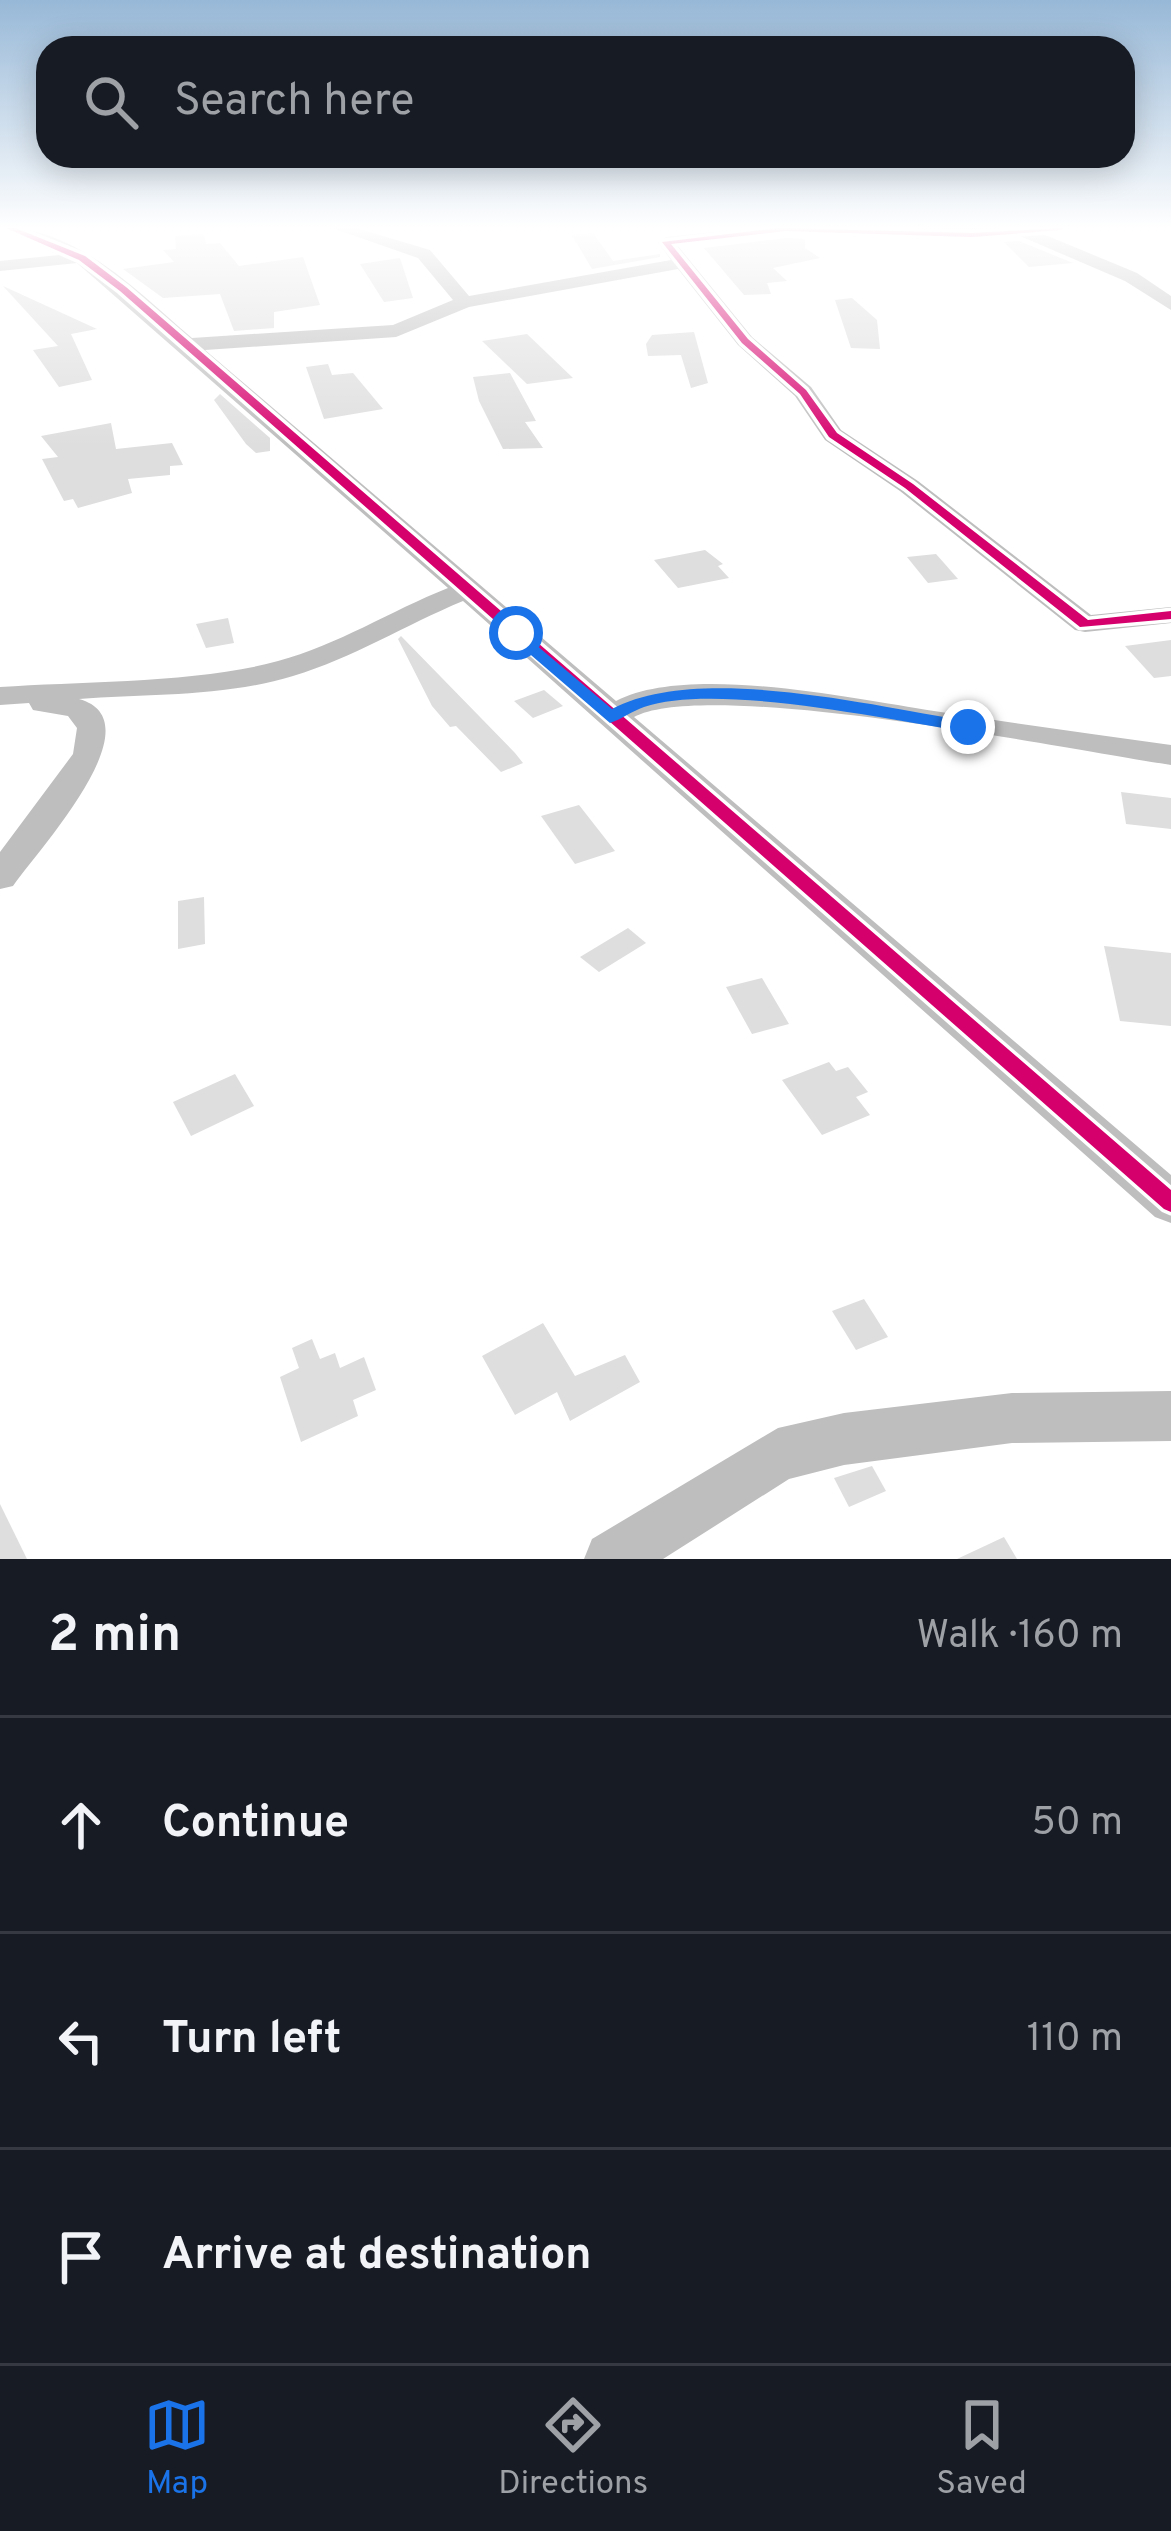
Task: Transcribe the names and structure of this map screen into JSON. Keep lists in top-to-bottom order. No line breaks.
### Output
{"page":{"search":"Search here","heading":["2 min","Walk · 160 m"],"list":[["Continue","50 m"],["Turn left","110 m"],"Arrive at destination"],"nav":["Map","Directions","Saved"]}}
